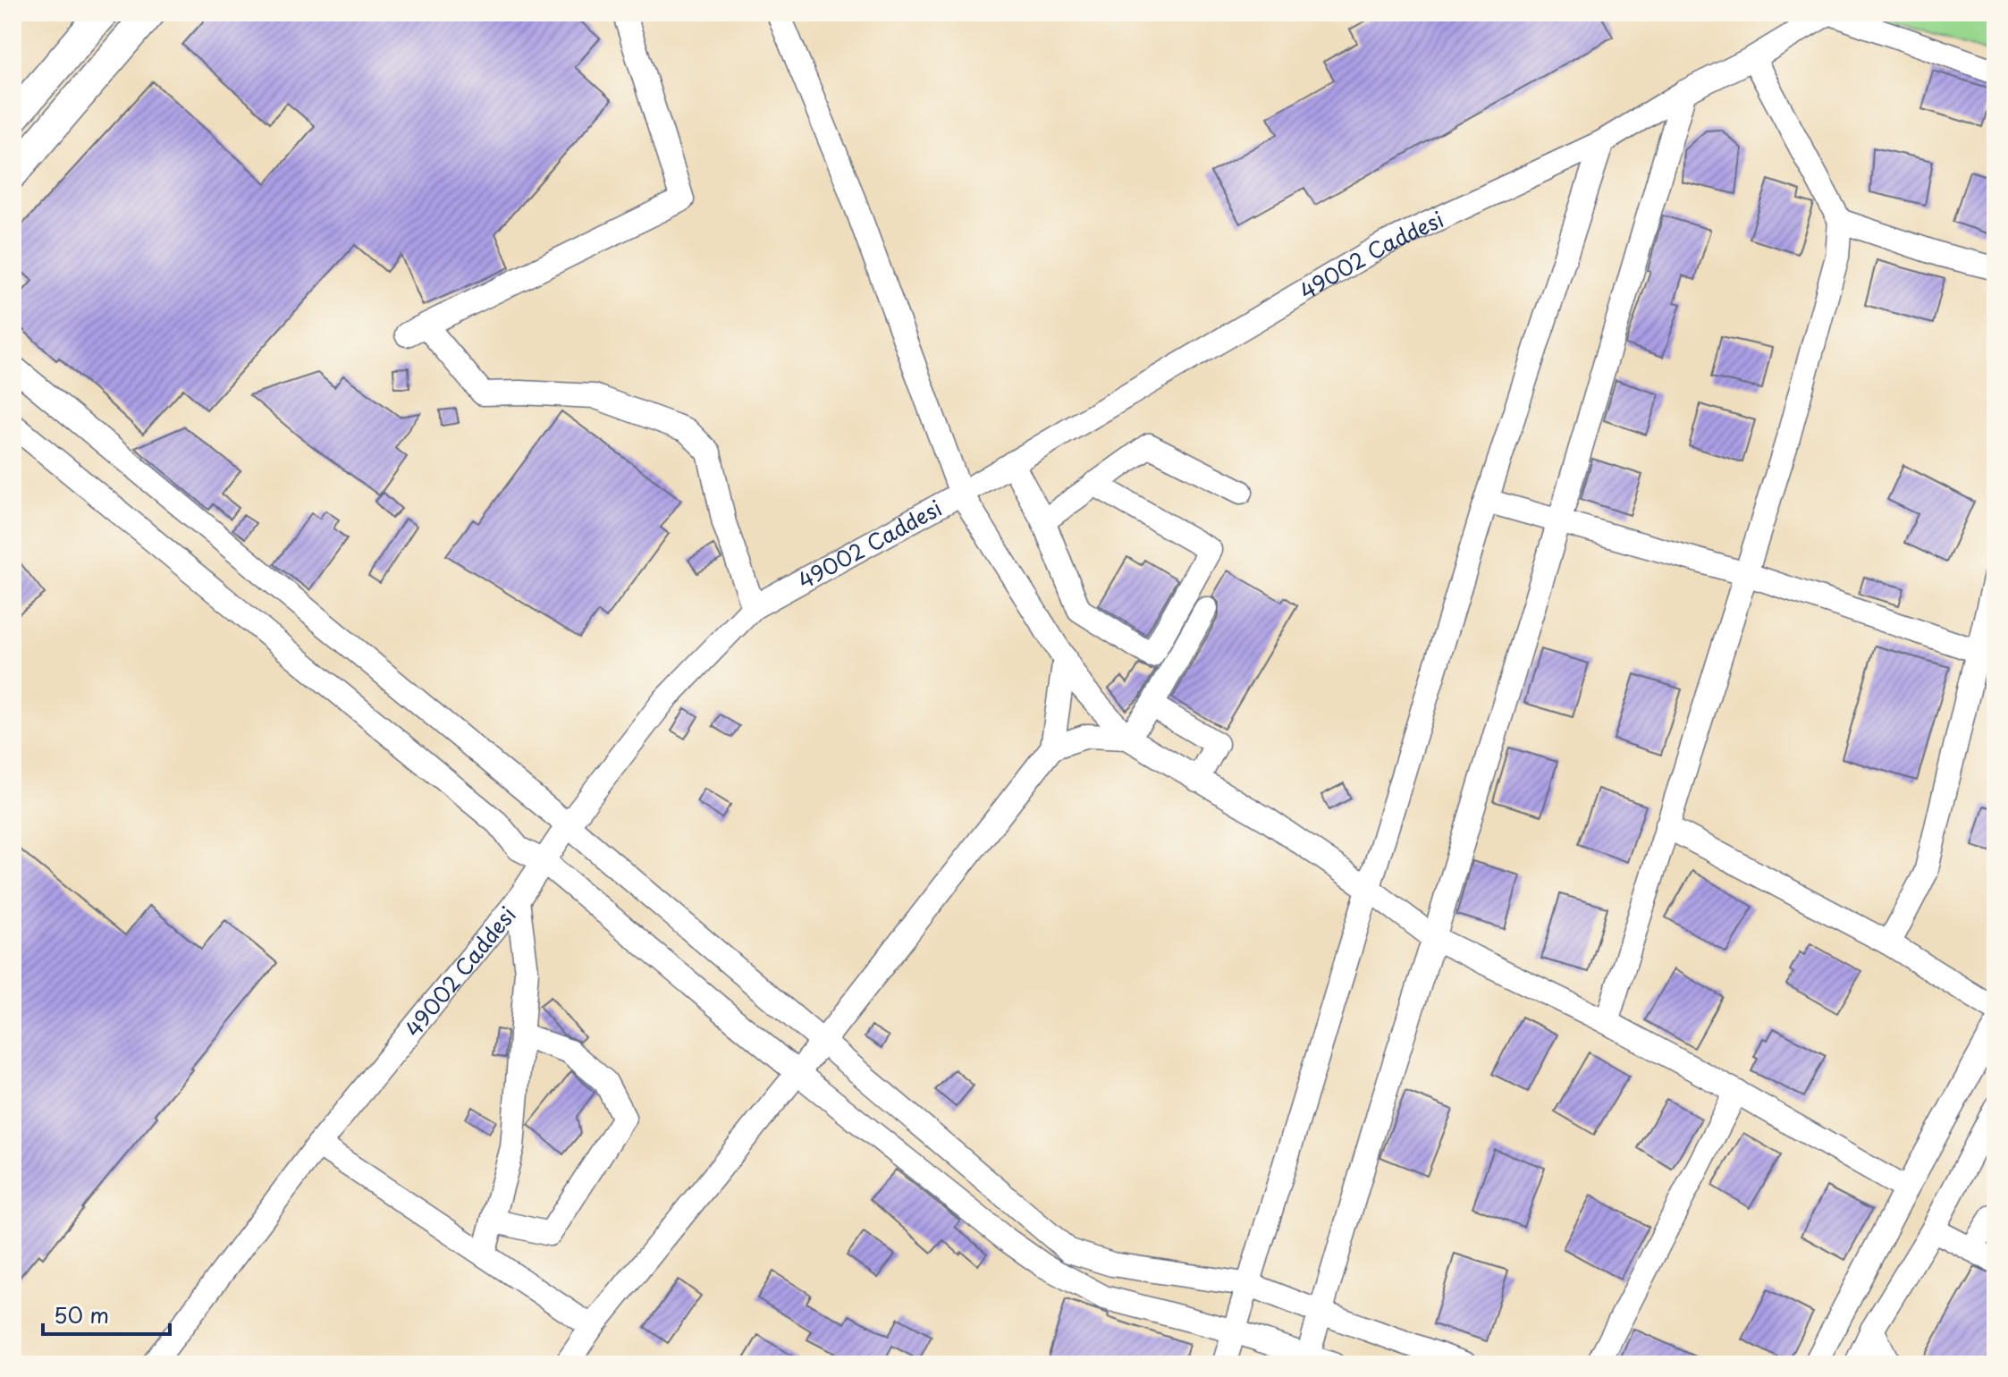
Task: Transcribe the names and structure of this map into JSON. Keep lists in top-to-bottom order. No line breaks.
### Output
{"streets":{"street":["49002 Caddesi"]},"scale_bar":"50 m"}
